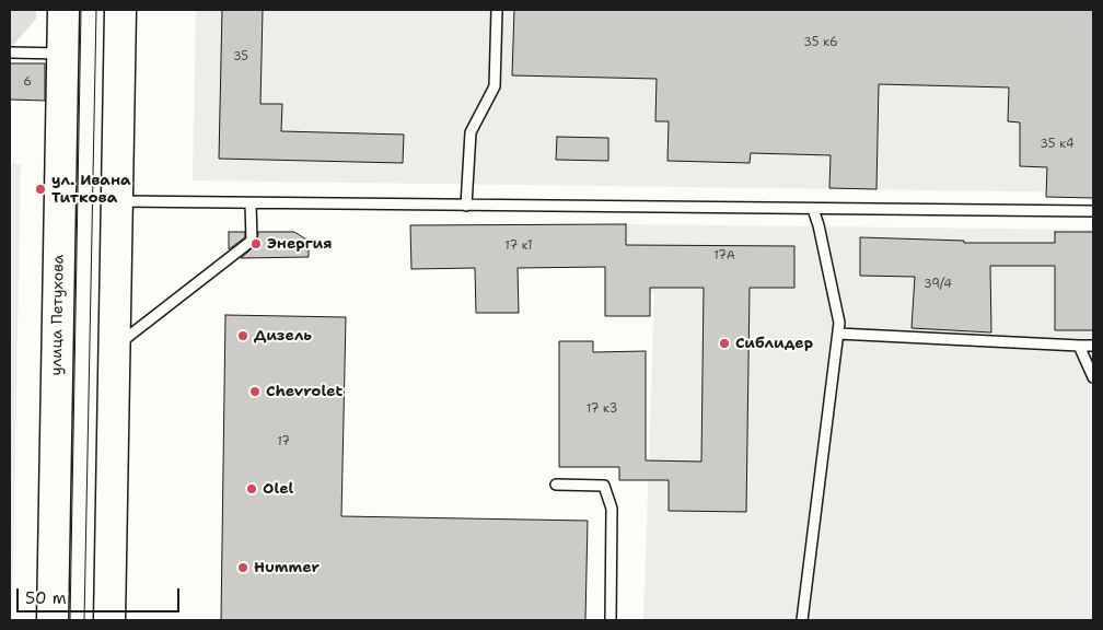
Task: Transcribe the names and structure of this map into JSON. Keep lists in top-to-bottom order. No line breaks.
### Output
{"streets":{"highway":["улица Петухова"]},"places":["ул. Ивана Титкова","Энергия","Дизель","Сиблидер","Chevrolet","Olel","Hummer"],"house_numbers":["35 к6","35","6","35 к4","17 к1","17А","39/4","17 к3","17"],"scale_bar":"50 m"}
